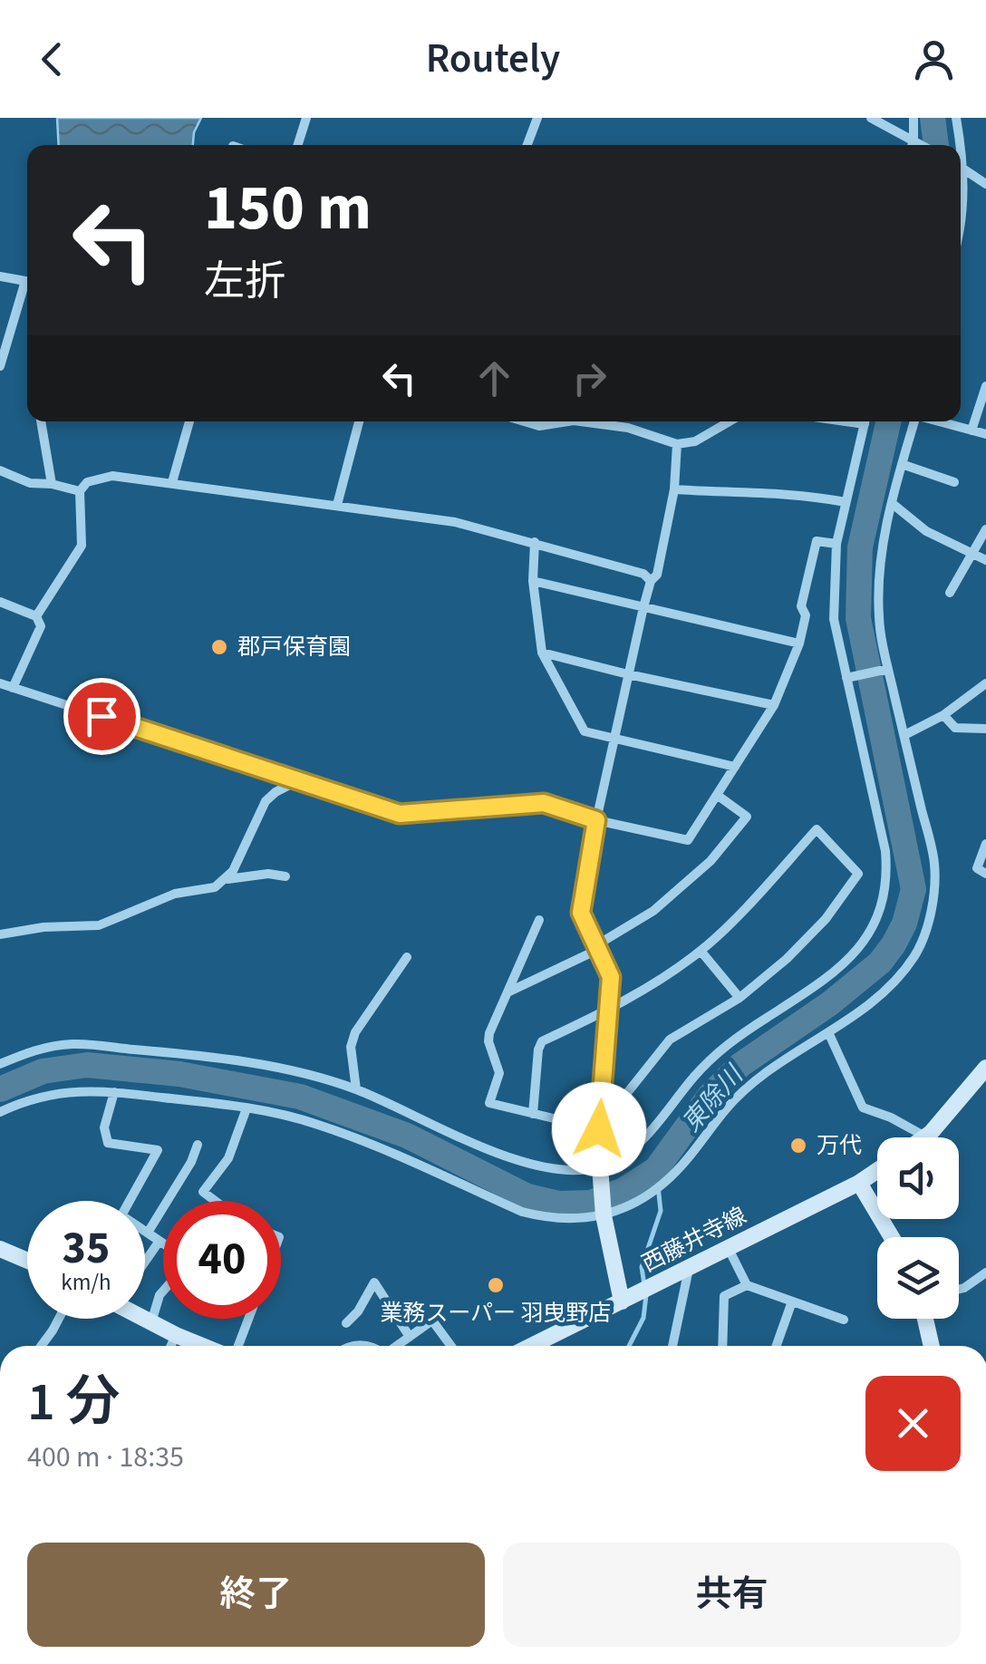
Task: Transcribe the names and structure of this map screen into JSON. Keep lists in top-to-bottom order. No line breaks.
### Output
{"streets":{"main road":["西藤井寺線"]},"water":["東除川"],"places":["郡戸保育園","万代","業務スーパー 羽曳野店"],"page":{"header":"Routely","turn":["150 m","左折"],"speed":"35 km/h","limit":"40","heading":["1 分","400 m · 18:35"],"buttons":["終了","共有"]}}
